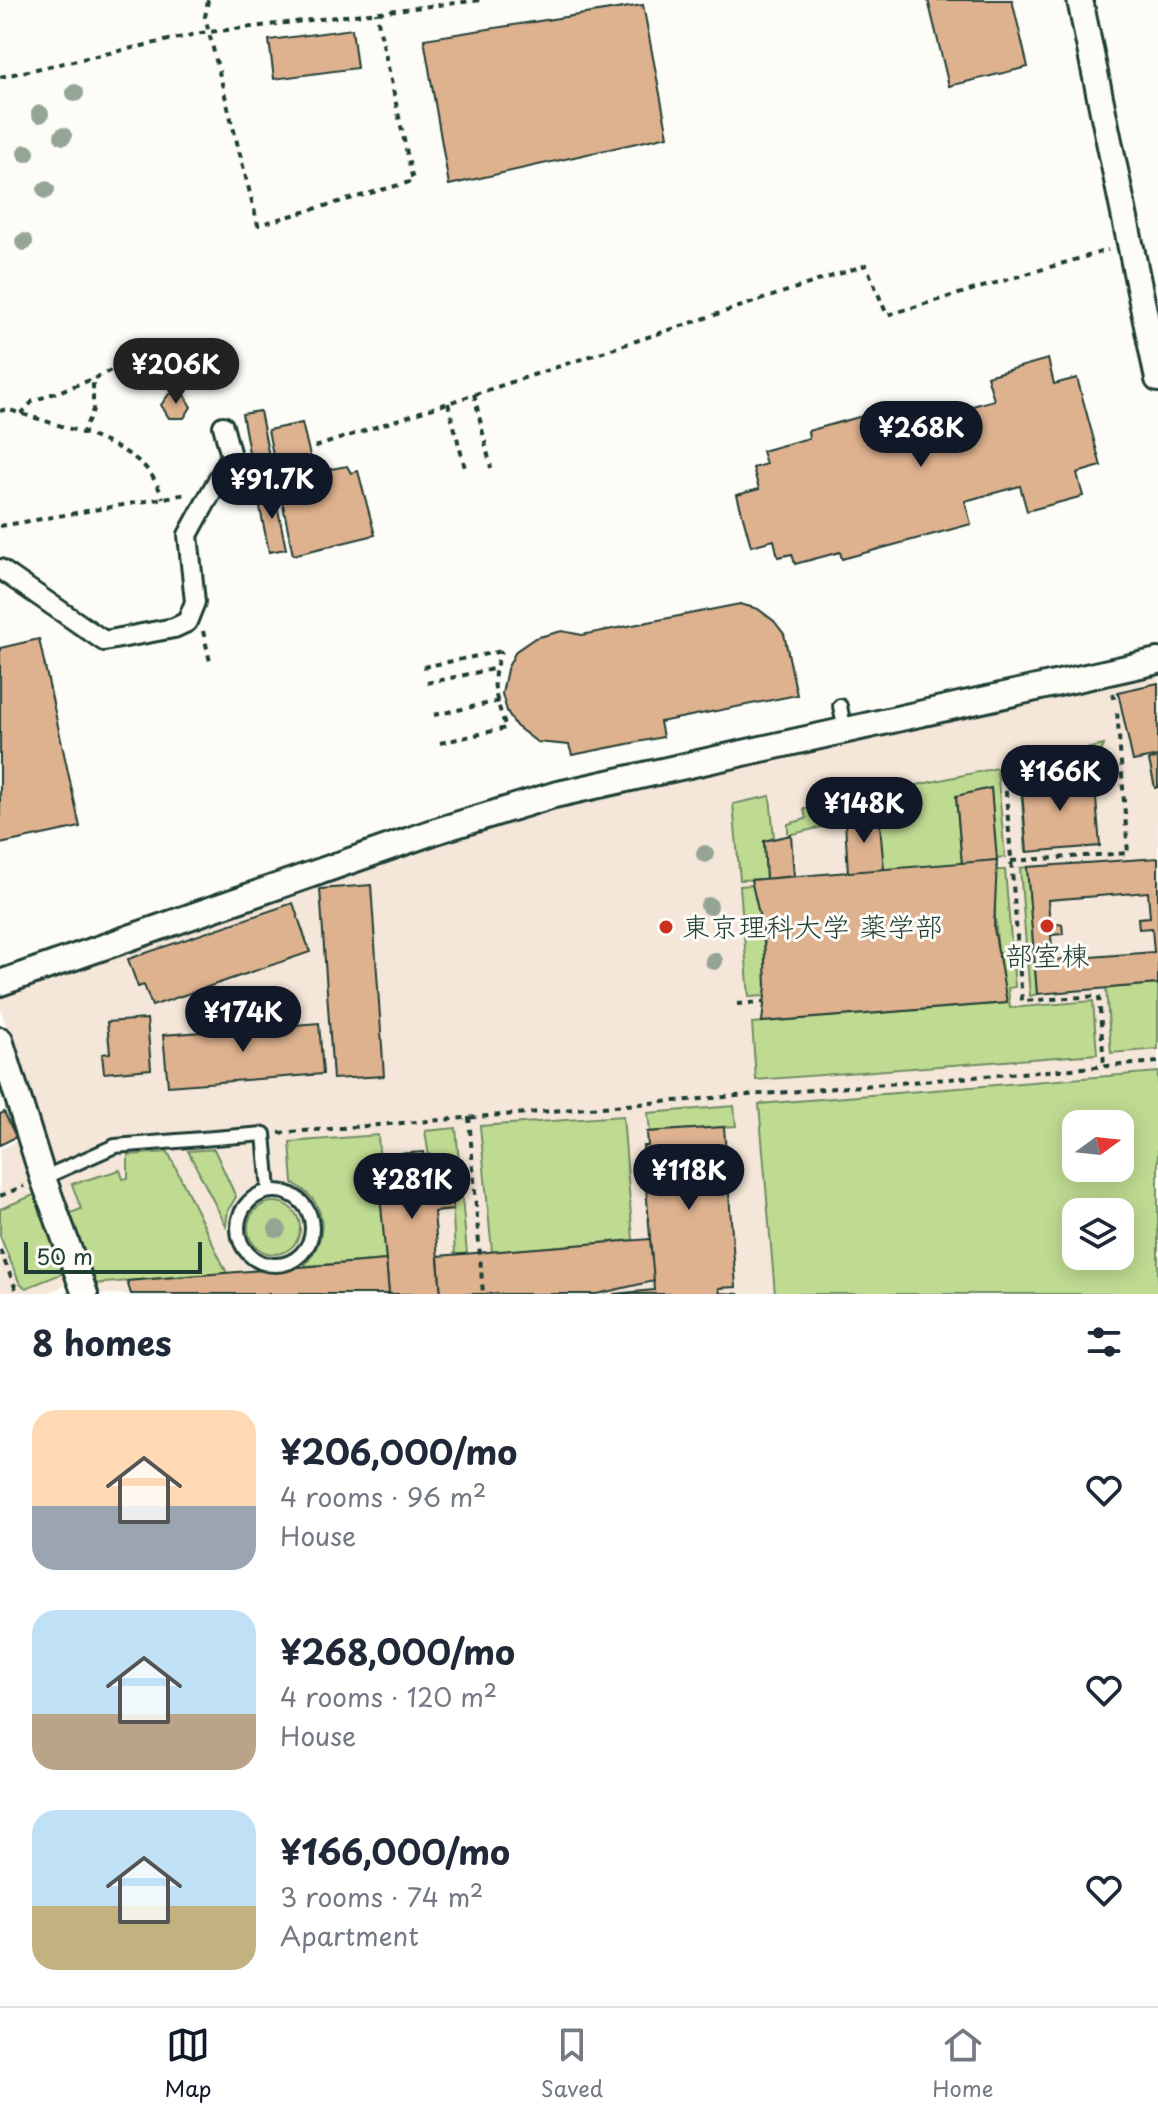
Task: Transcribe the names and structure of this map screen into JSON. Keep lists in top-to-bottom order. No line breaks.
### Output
{"places":["部室棟","東京理科大学 薬学部"],"scale_bar":"50 m","north":"right","page":{"price":["¥206K","¥268K","¥91.7K","¥166K","¥148K","¥174K","¥118K","¥281K"],"scale":"50 m","heading":"8 homes","list":[{"name":"¥206,000/mo","note":"4 rooms · 96 m² · House"},{"name":"¥268,000/mo","note":"4 rooms · 120 m² · House"},{"name":"¥166,000/mo","note":"3 rooms · 74 m² · Apartment"}],"tabs":["Map","Saved","Home"]}}
